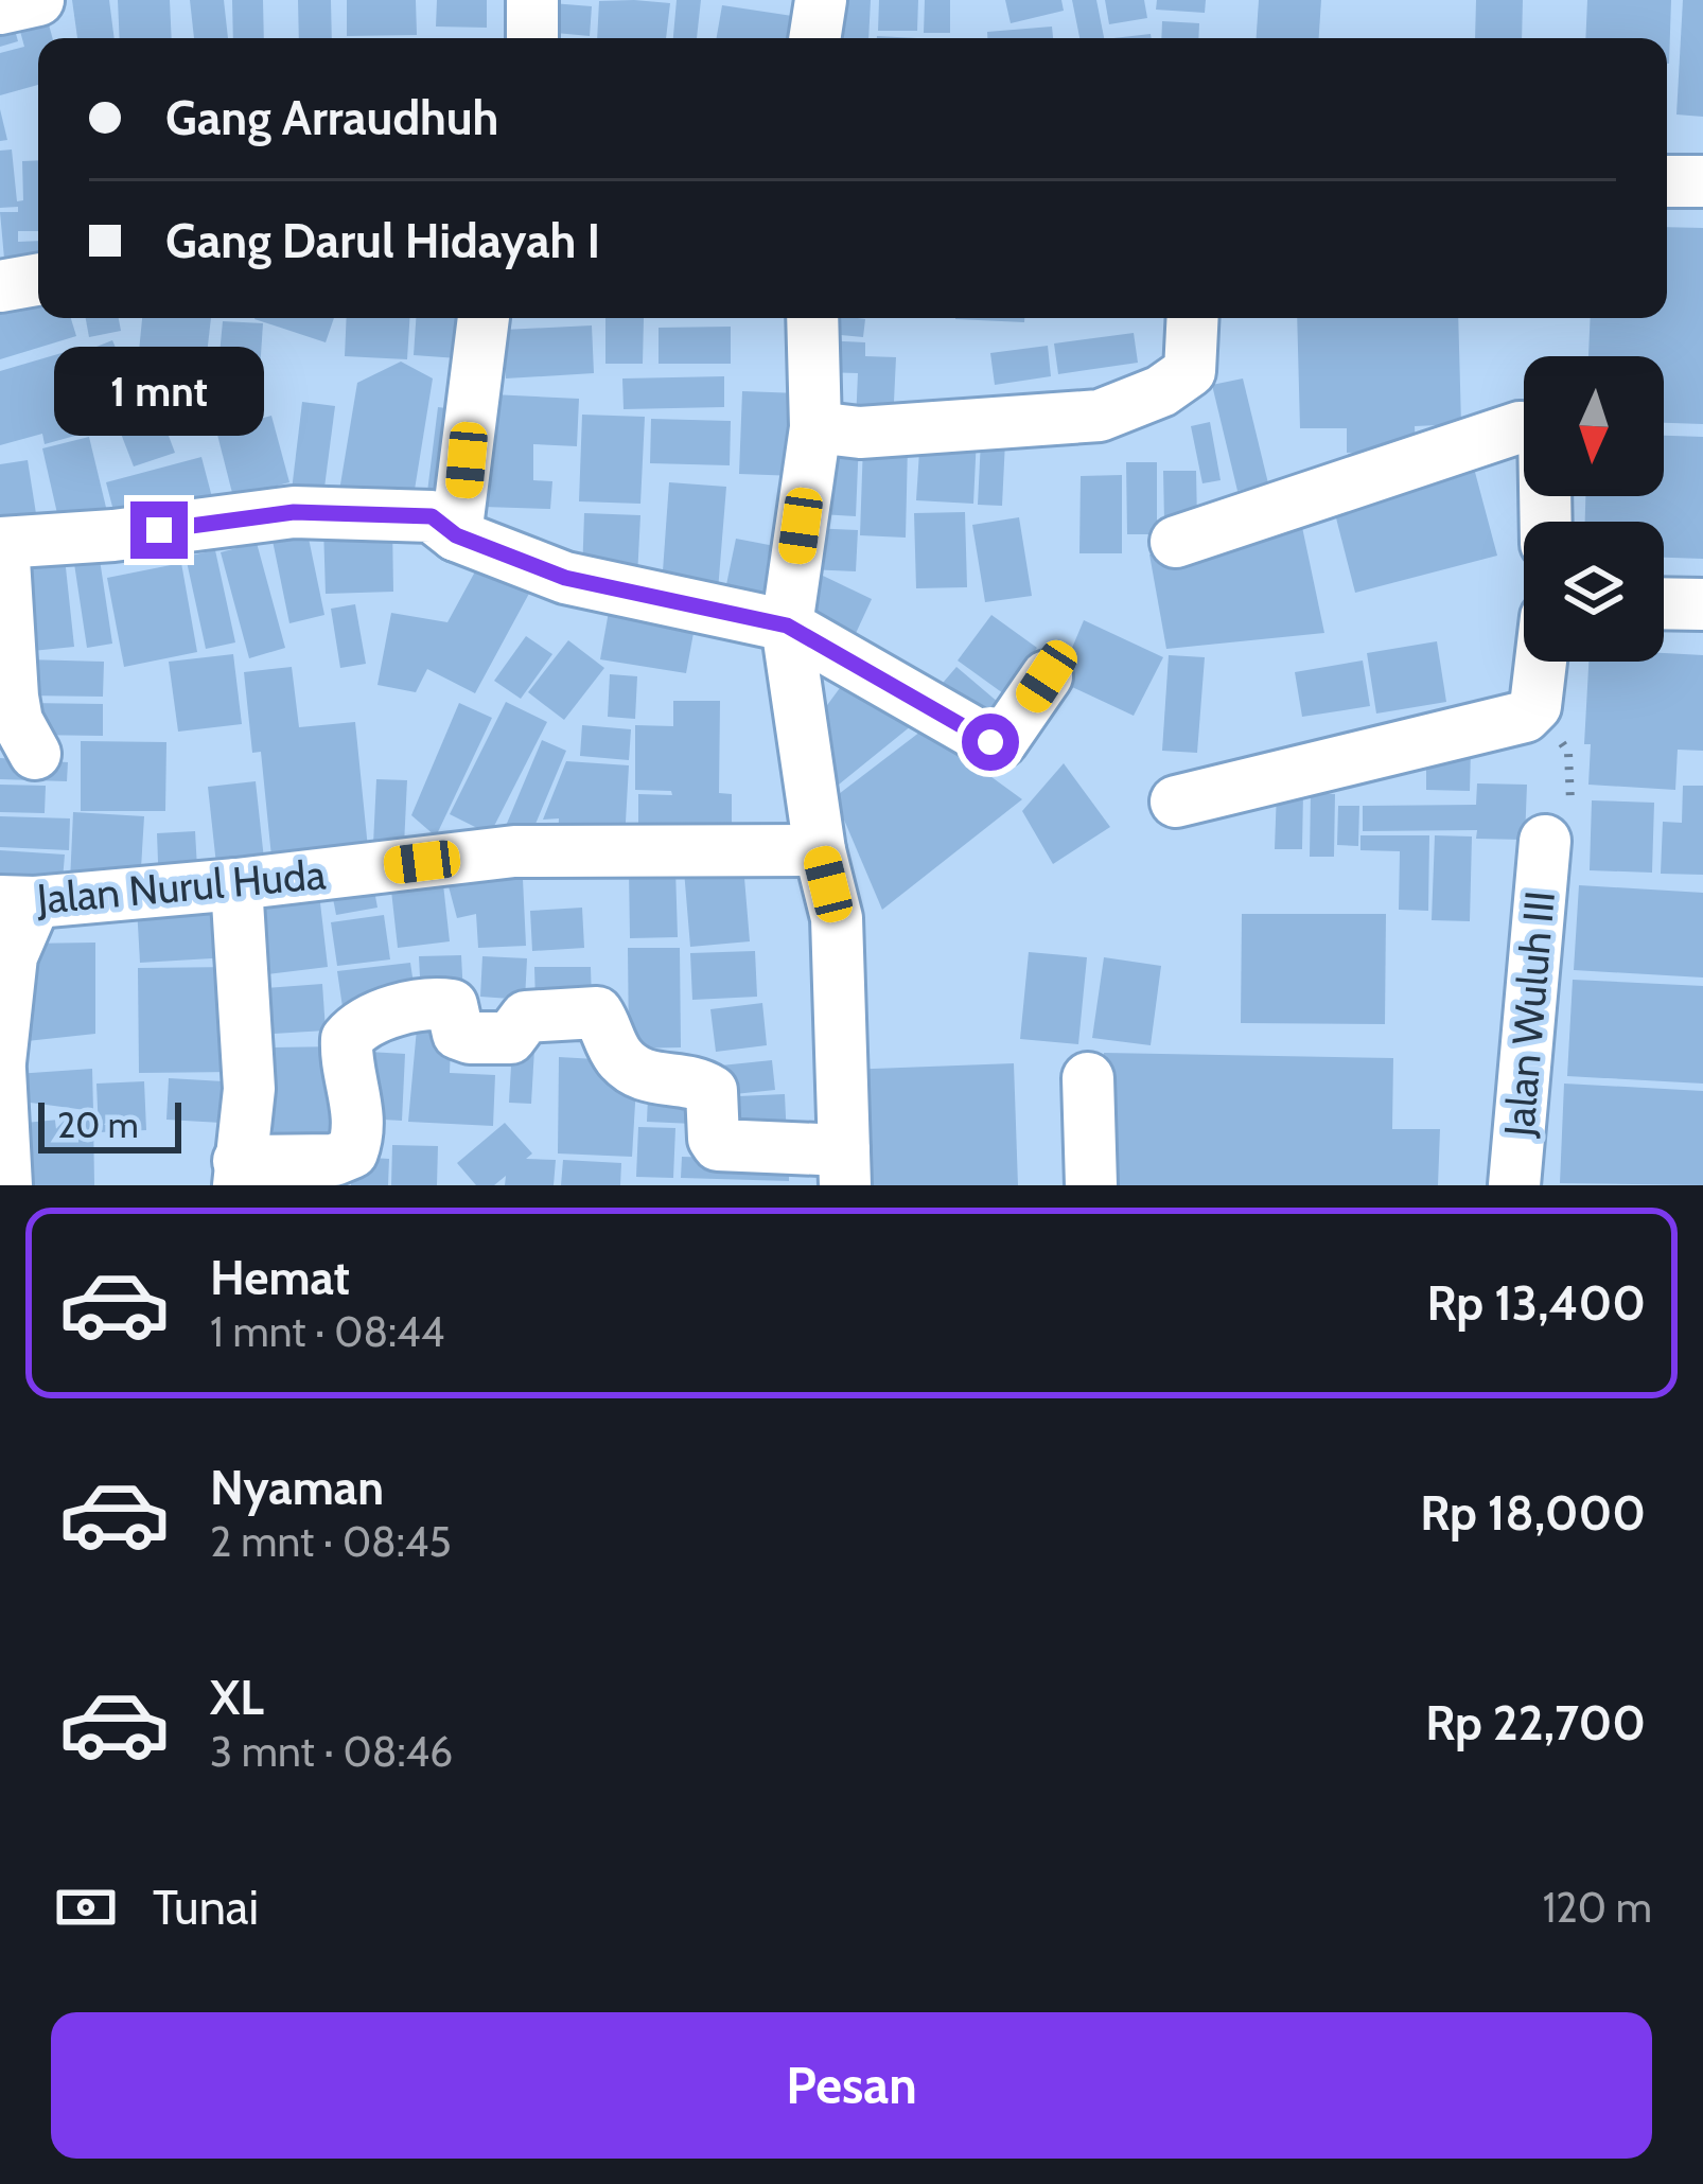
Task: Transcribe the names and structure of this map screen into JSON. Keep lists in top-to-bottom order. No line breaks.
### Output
{"streets":{"street":["Jalan Nurul Huda","Jalan Wuluh III"]},"scale_bar":"20 m","north":"bottom","page":{"banner":["Gang Arraudhuh","Gang Darul Hidayah I"],"bubble":"1 mnt","scale":"20 m","list":[{"name":"Hemat","note":"1 mnt · 08:44","value":"Rp 13,400"},{"name":"Nyaman","note":"2 mnt · 08:45","value":"Rp 18,000"},{"name":"XL","note":"3 mnt · 08:46","value":"Rp 22,700"}],"pay":["Tunai","120 m"],"buttons":"Pesan"}}
